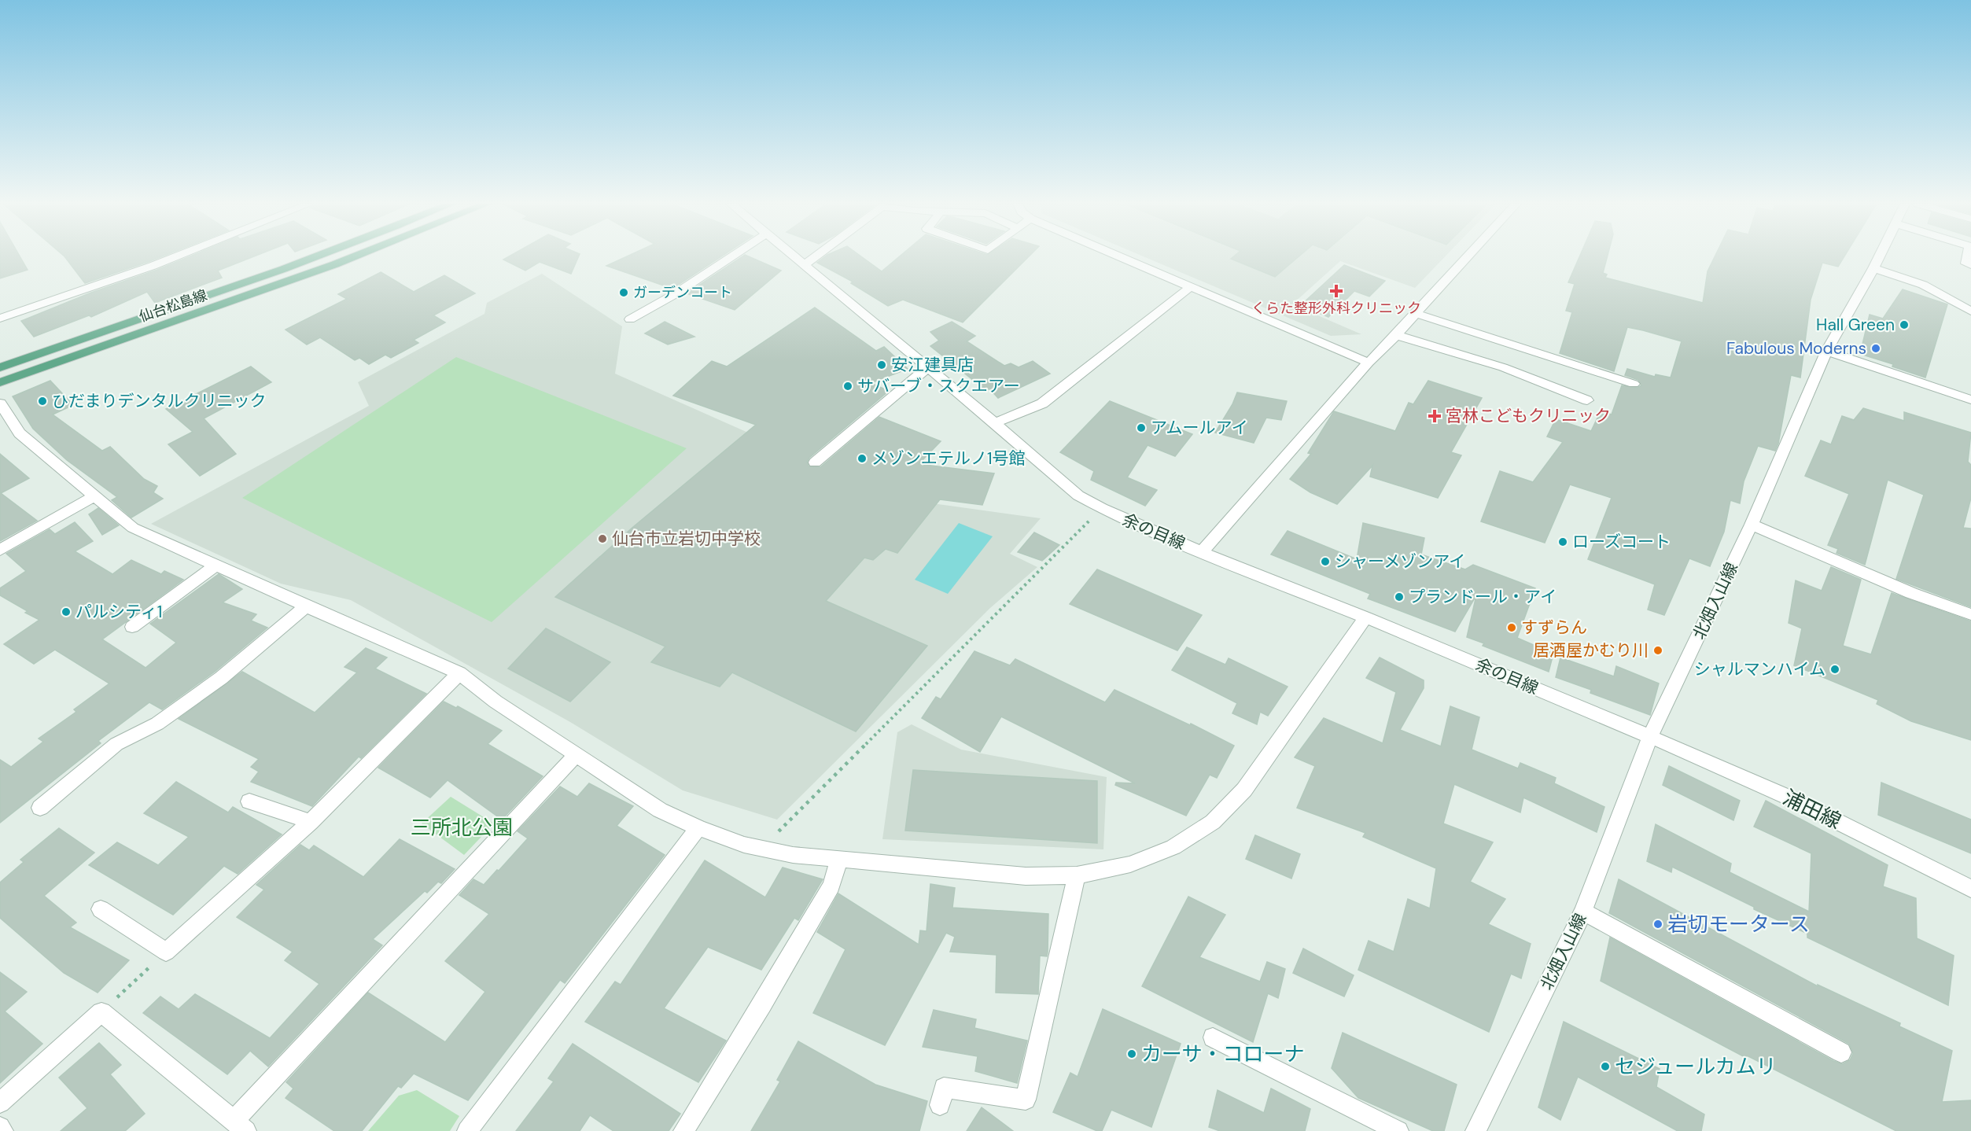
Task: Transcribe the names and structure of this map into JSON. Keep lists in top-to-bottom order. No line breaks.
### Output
{"streets":{"main road":["仙台松島線"],"street":["余の目線","北畑入山線","浦田線"]},"crossings":[["余の目線","北畑入山線"],["余の目線","浦田線"],["北畑入山線","浦田線"]],"parks":["三所北公園"],"places":{"health":["くらた整形外科クリニック","宮林こどもクリニック"],"other":["ガーデンコート","Hall Green","Fabulous Moderns","安江建具店","サバーブ・スクエアー","ひだまりデンタルクリニック","アムールアイ","メゾンエテルノ1号館","仙台市立岩切中学校","ローズコート","シャーメゾンアイ","プランドール・アイ","パルシティ1","すずらん","居酒屋かむり川","シャルマンハイム","岩切モータース","カーサ・コローナ","セジュールカムリ"]}}
